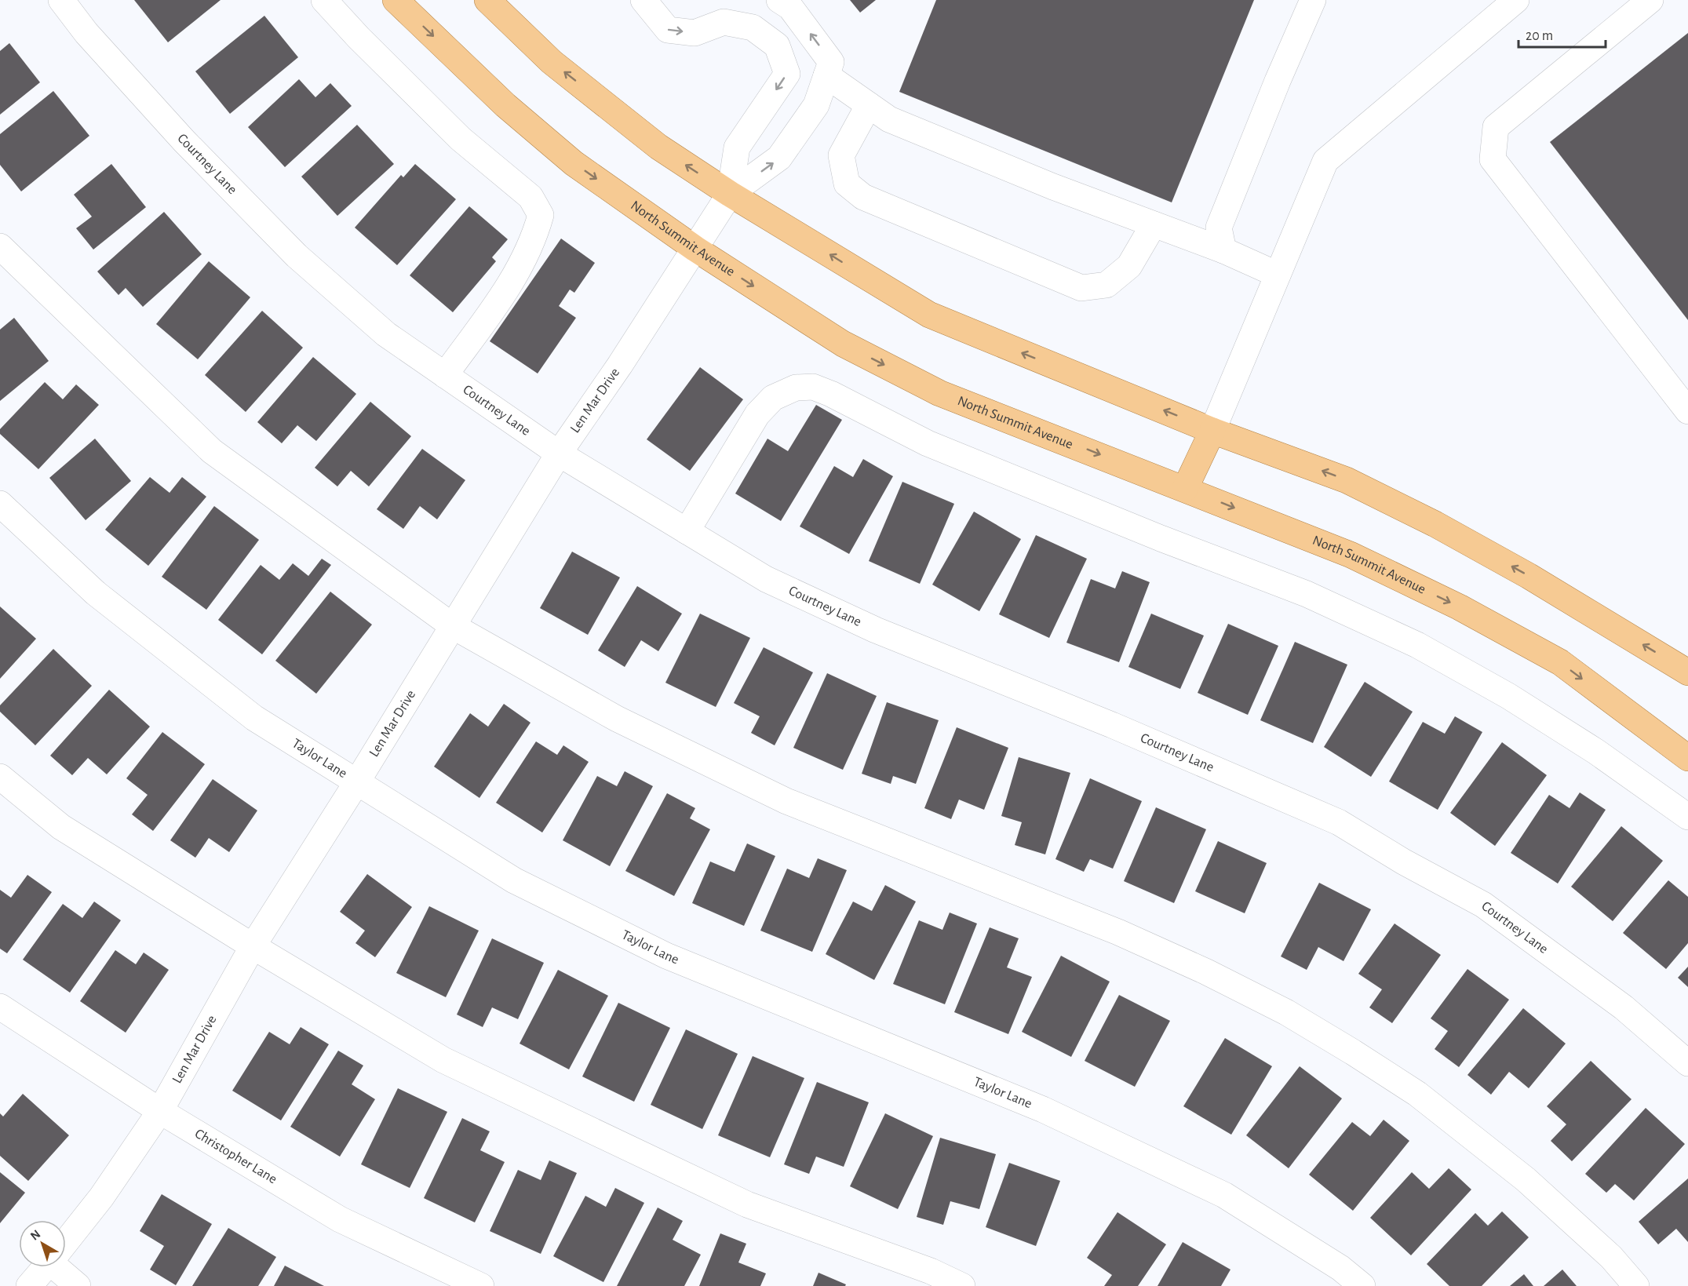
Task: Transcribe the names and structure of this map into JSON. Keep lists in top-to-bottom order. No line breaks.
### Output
{"streets":{"main road":["North Summit Avenue"],"street":["Courtney Lane","Len Mar Drive","Taylor Lane","Christopher Lane"]},"crossings":[["Courtney Lane","Len Mar Drive"],["North Summit Avenue","Len Mar Drive"],["Len Mar Drive","Taylor Lane"],["Len Mar Drive","Christopher Lane"]],"scale_bar":"20 m","north":"top left"}
